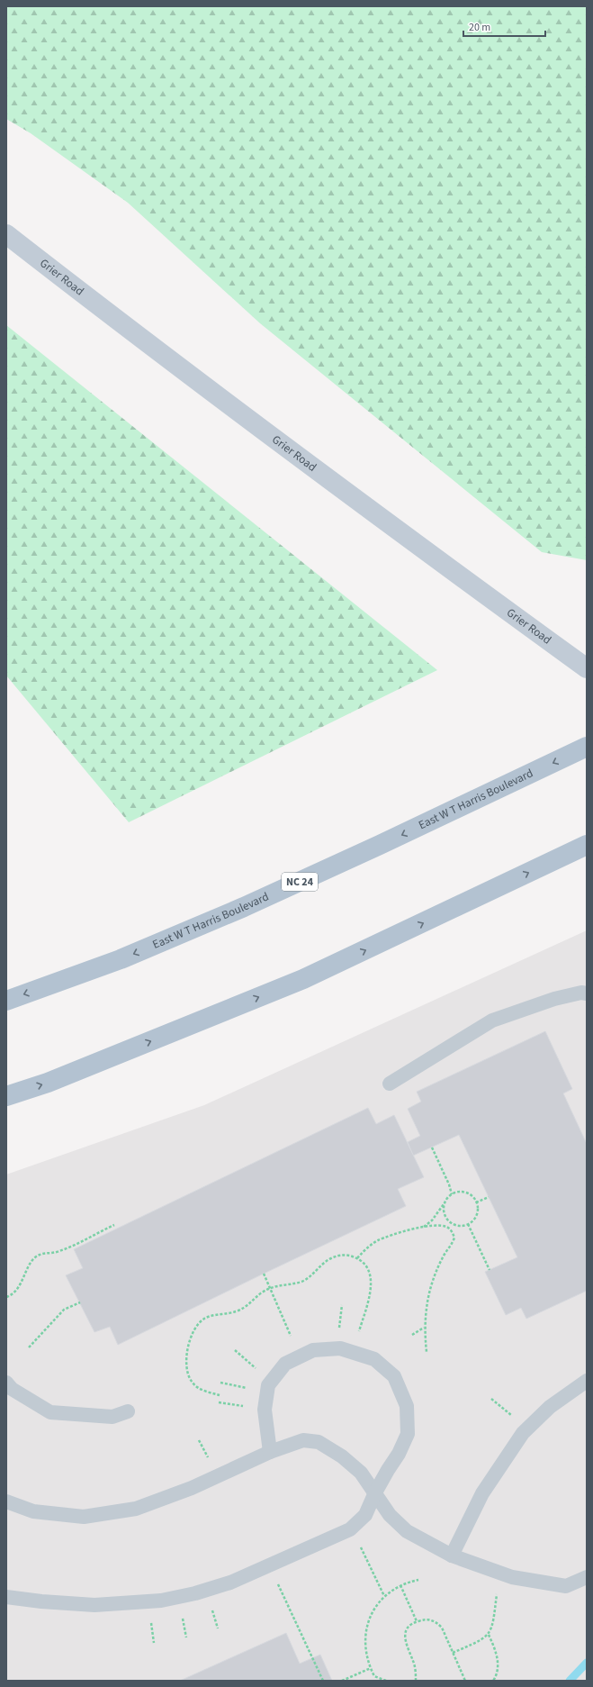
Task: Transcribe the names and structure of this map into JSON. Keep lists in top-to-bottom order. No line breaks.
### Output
{"streets":{"main road":["East W T Harris Boulevard","NC 24"],"street":["Grier Road"]},"scale_bar":"20 m"}
